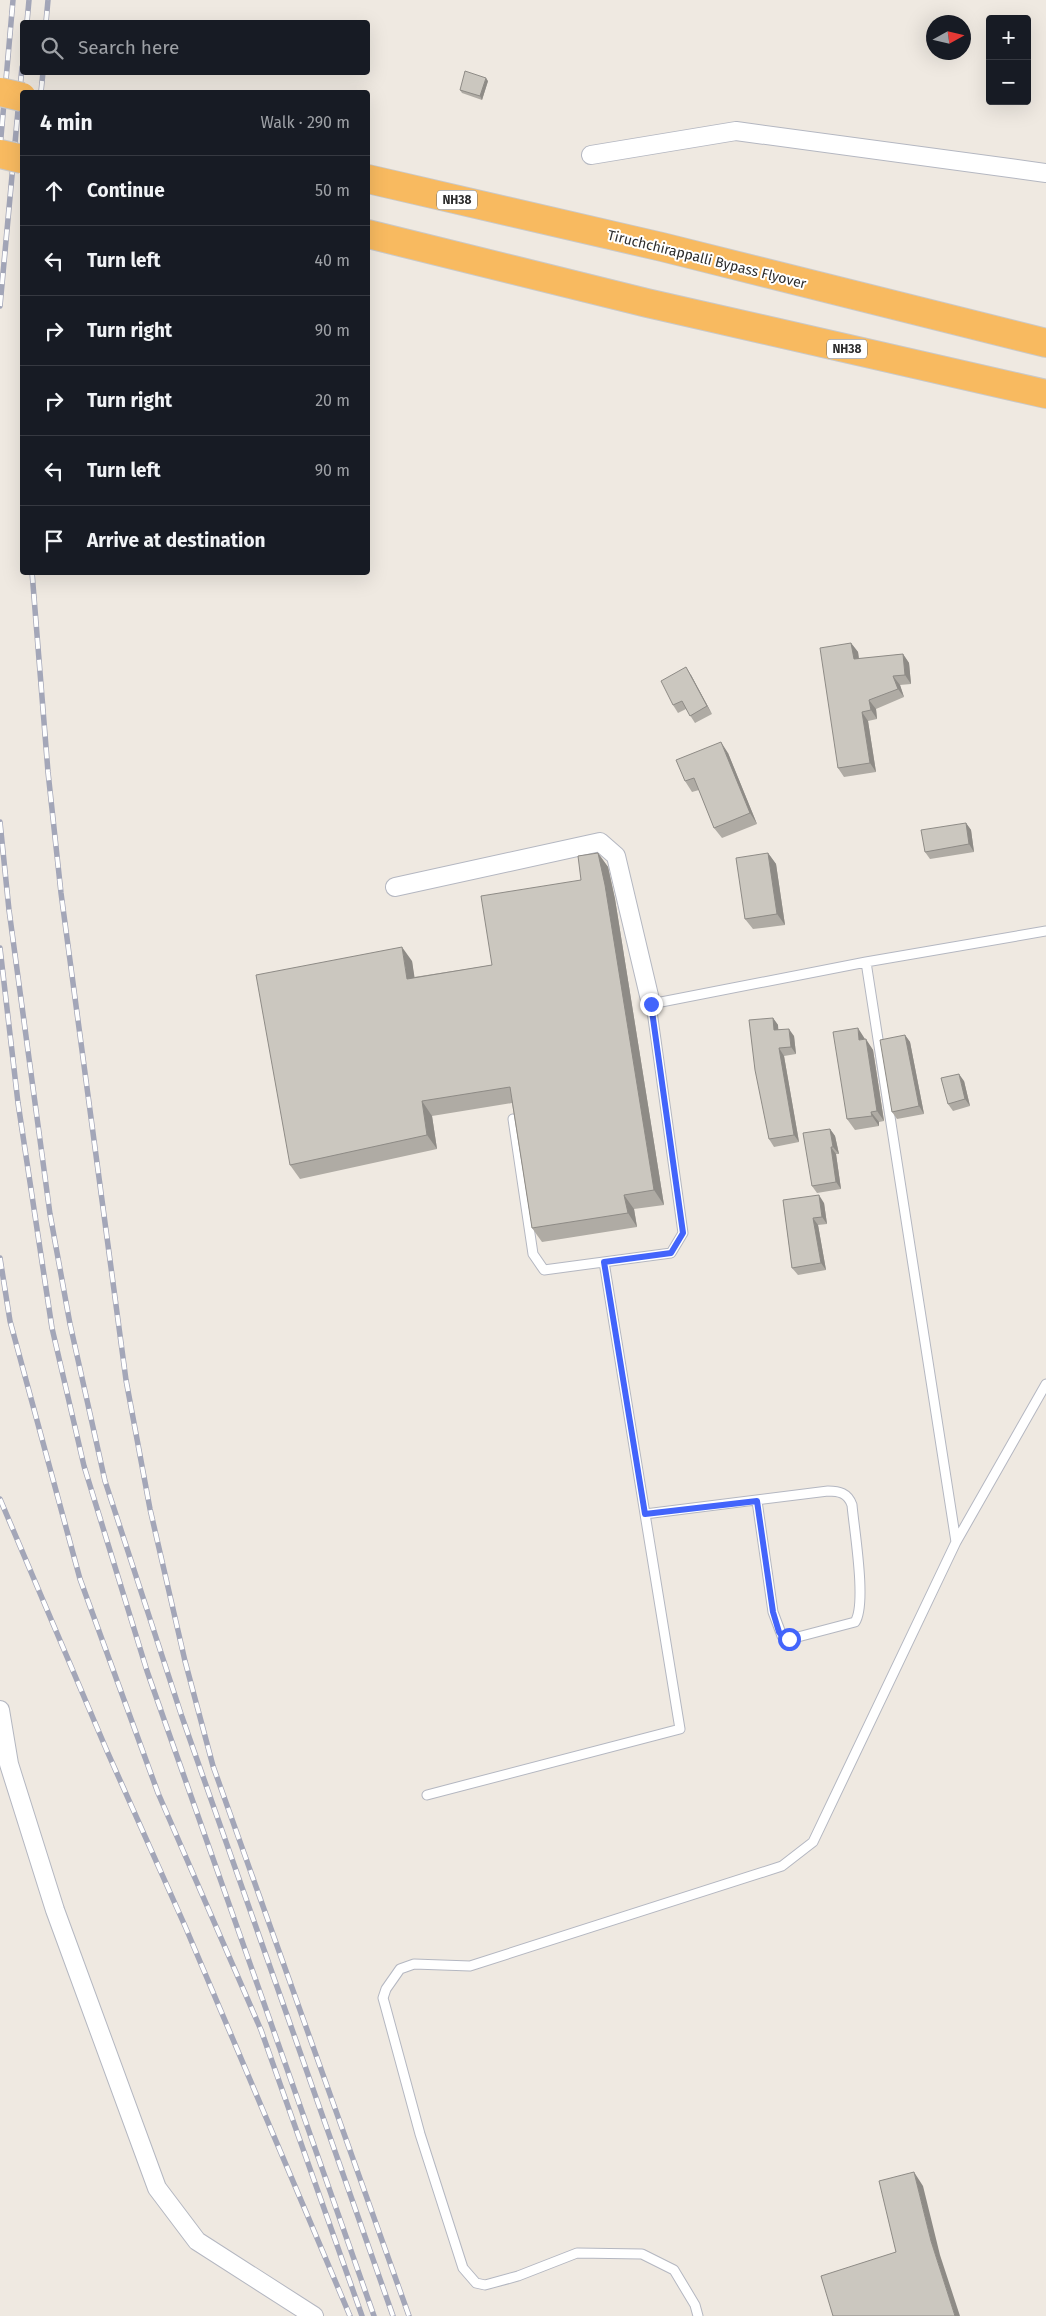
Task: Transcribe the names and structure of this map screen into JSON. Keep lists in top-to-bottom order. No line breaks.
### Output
{"streets":{"highway":["NH38","Tiruchchirappalli Bypass Flyover"]},"north":"right","page":{"map_buttons":["+","−"],"search":"Search here","heading":["4 min","Walk · 290 m"],"list":[["Continue","50 m"],["Turn left","40 m"],["Turn right","90 m"],["Turn right","20 m"],["Turn left","90 m"],"Arrive at destination"]}}
